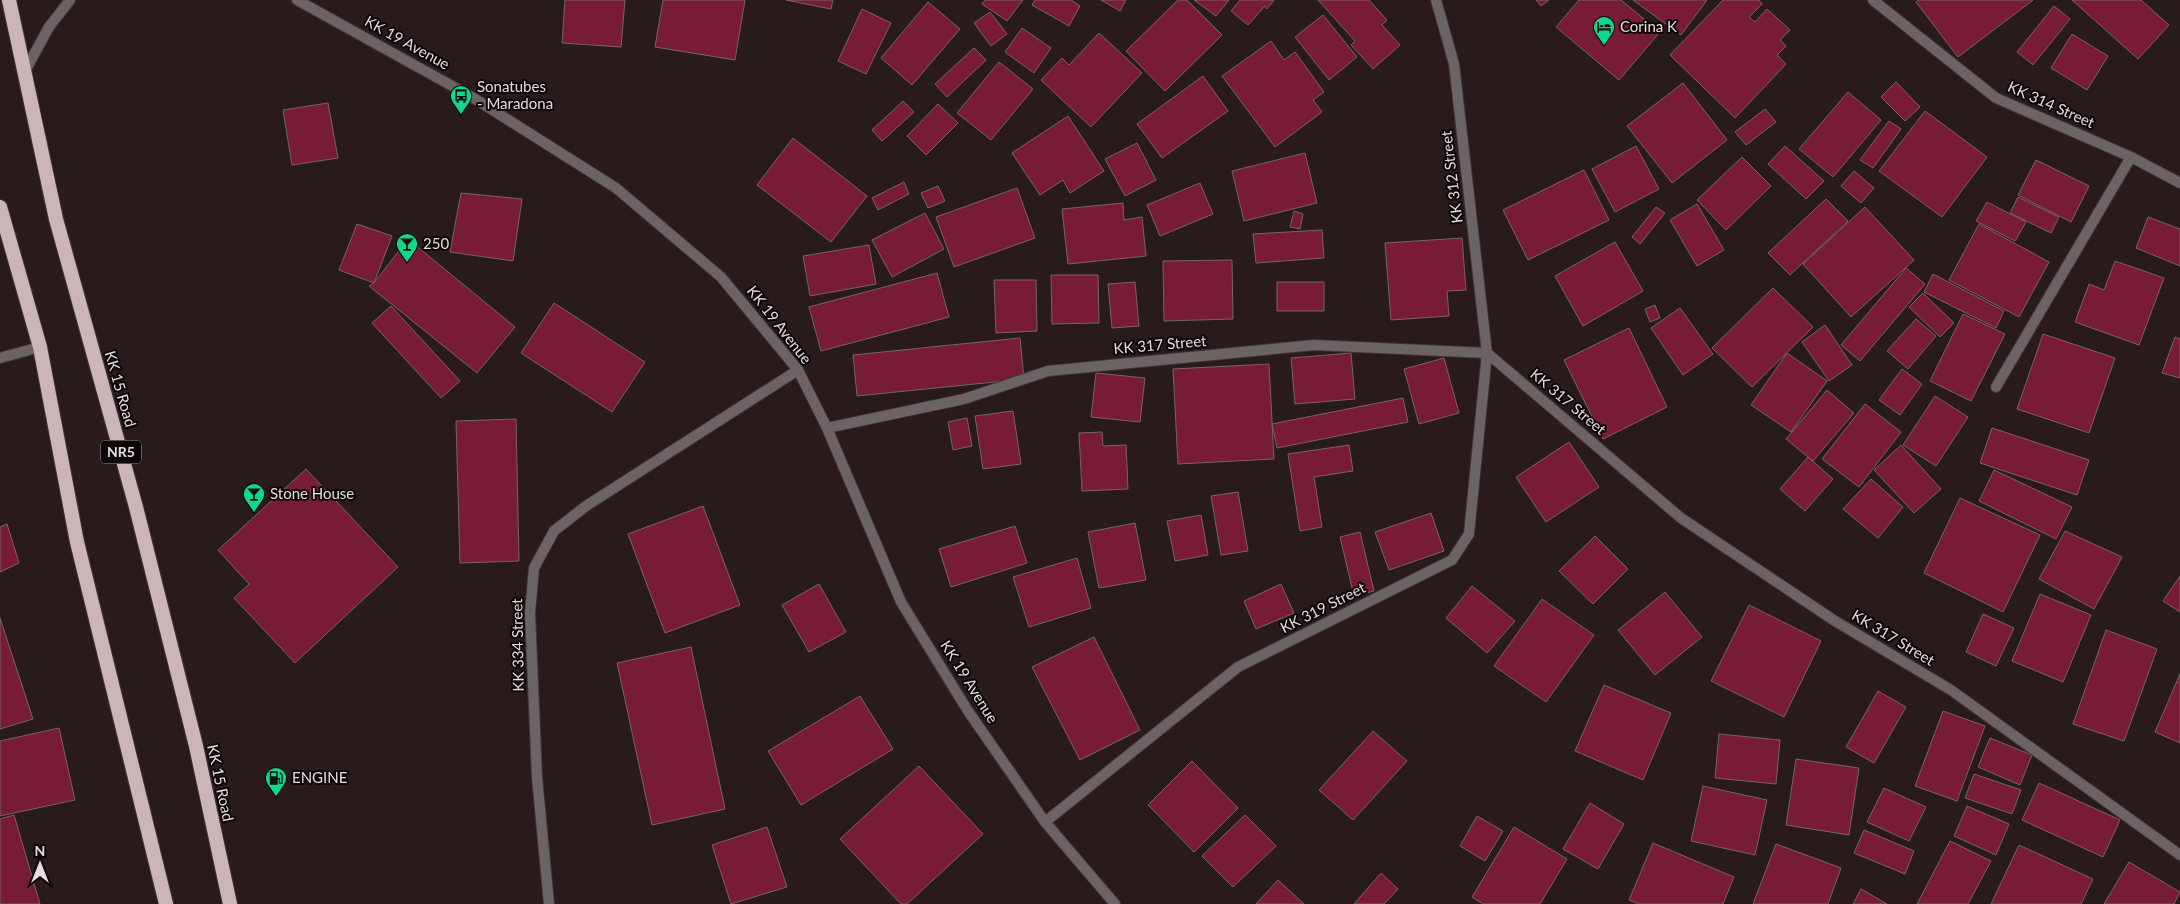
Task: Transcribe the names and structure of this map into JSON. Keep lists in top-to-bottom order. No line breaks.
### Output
{"streets":{"highway":["KK 15 Road","NR5"],"street":["KK 19 Avenue","KK 314 Street","KK 312 Street","KK 317 Street","KK 319 Street","KK 334 Street"]},"crossings":[["KK 19 Avenue","KK 317 Street"],["KK 19 Avenue","KK 319 Street"],["KK 19 Avenue","KK 334 Street"],["KK 312 Street","KK 317 Street"],["KK 312 Street","KK 319 Street"],["KK 317 Street","KK 319 Street"]],"places":{"hotel":["Corina K"],"bus stop":["Sonatubes - Maradona"],"bar":["250","Stone House"],"fuel station":["ENGINE"]},"north":"top"}
